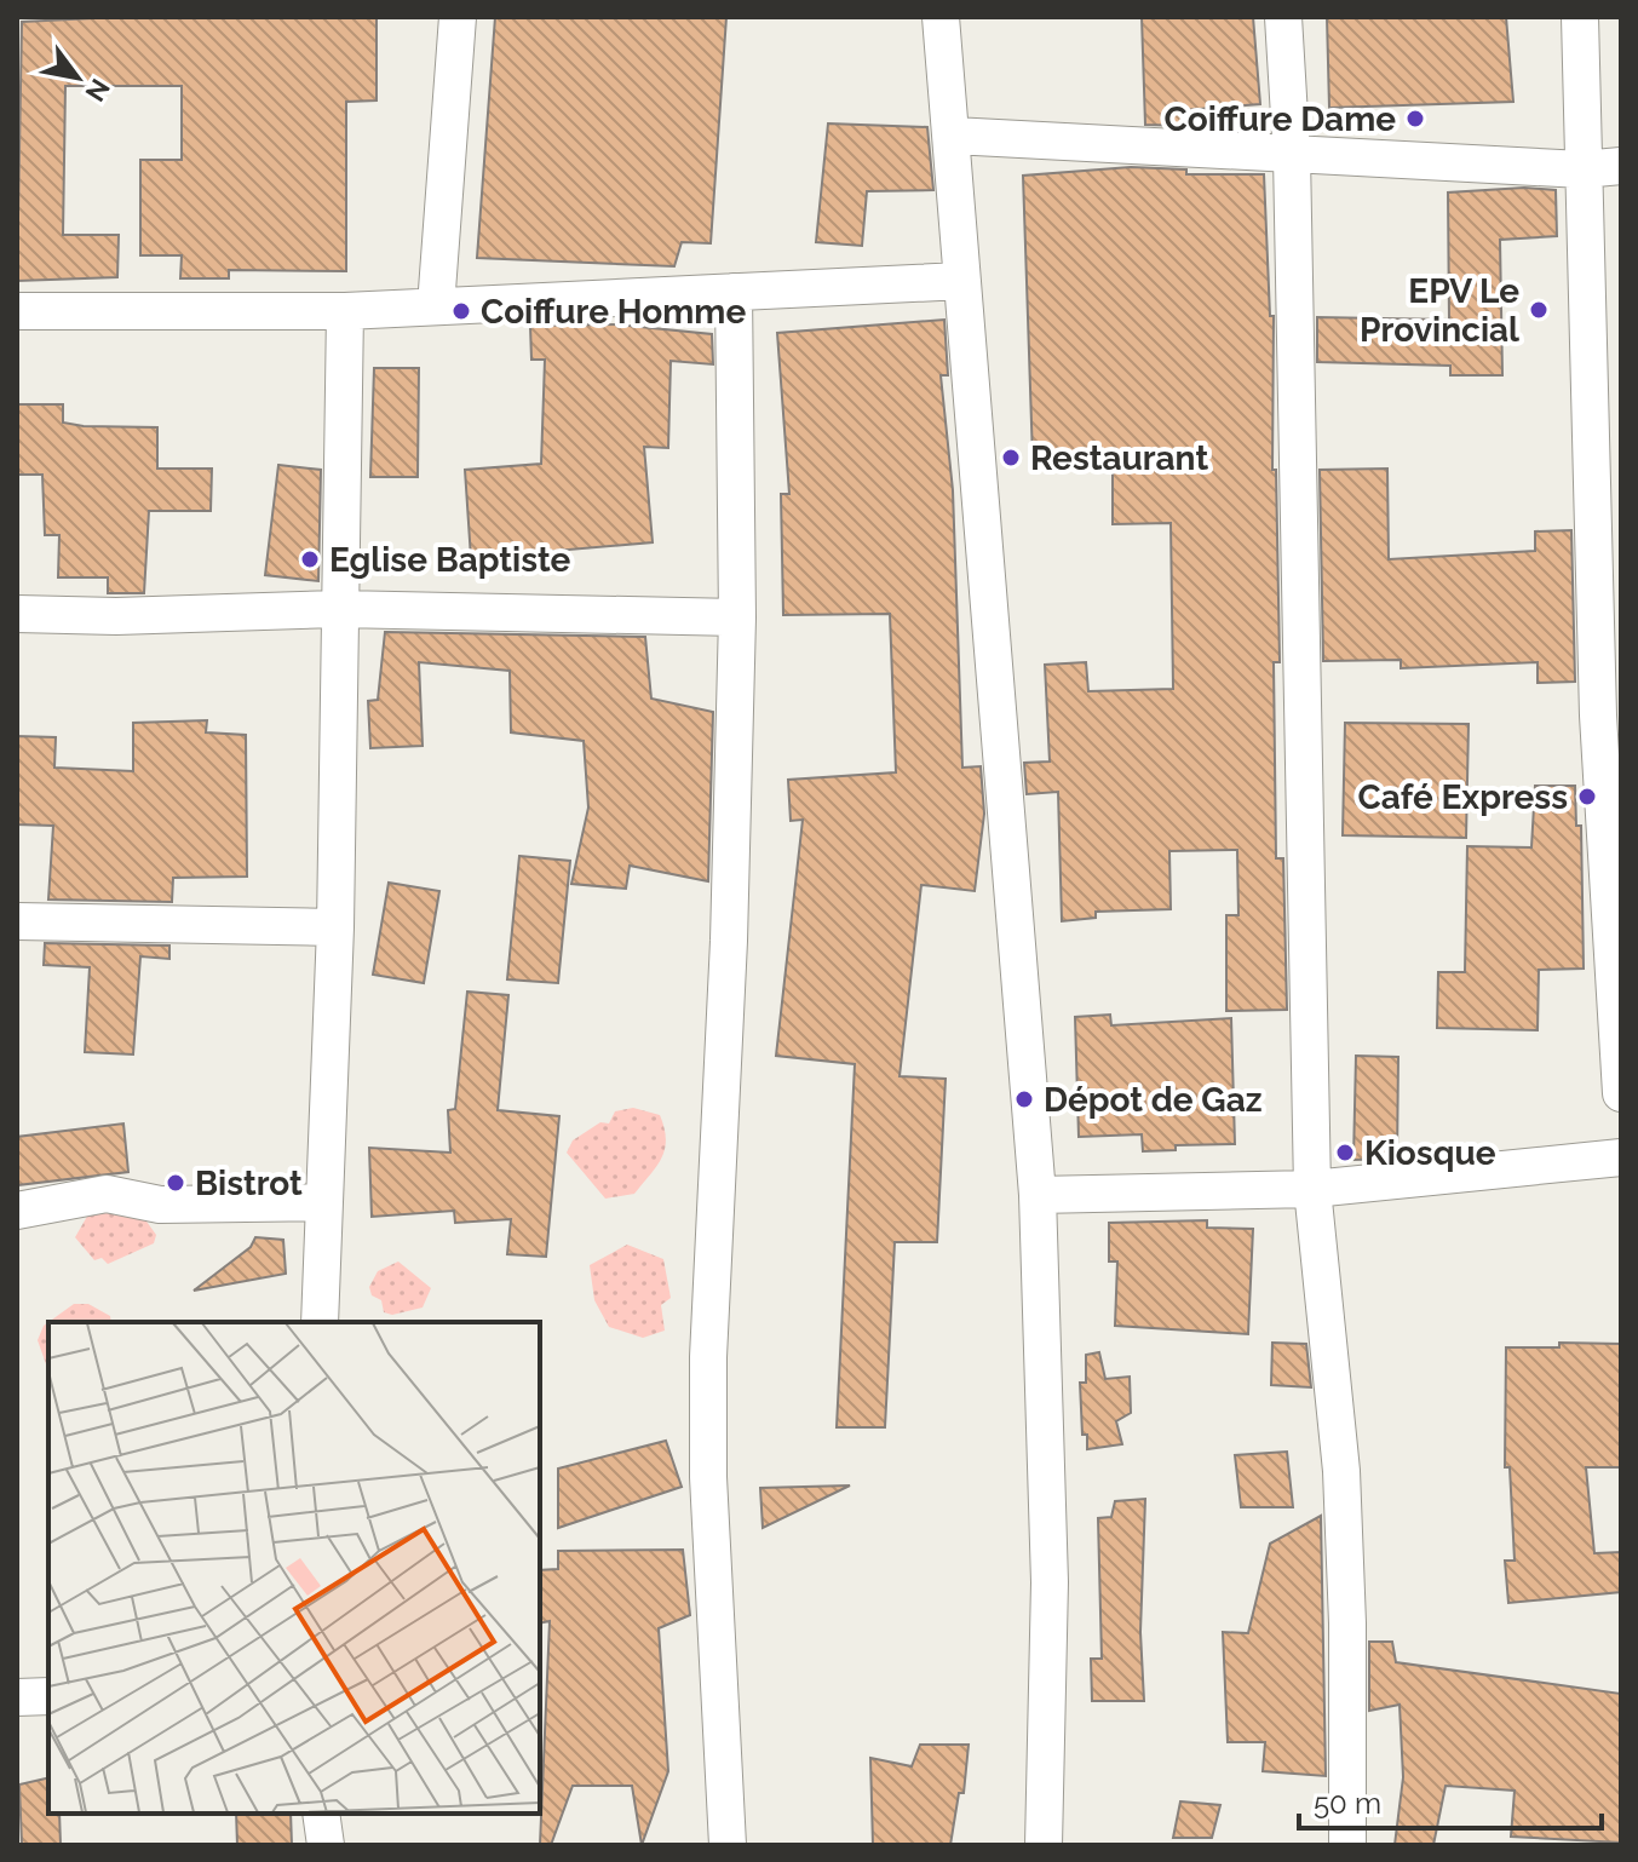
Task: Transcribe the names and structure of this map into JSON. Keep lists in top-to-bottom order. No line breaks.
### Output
{"places":["Coiffure Dame","EPV Le Provincial","Coiffure Homme","Restaurant","Eglise Baptiste","Café Express","Dépot de Gaz","Kiosque","Bistrot"],"scale_bar":"50 m","north":"bottom right"}
